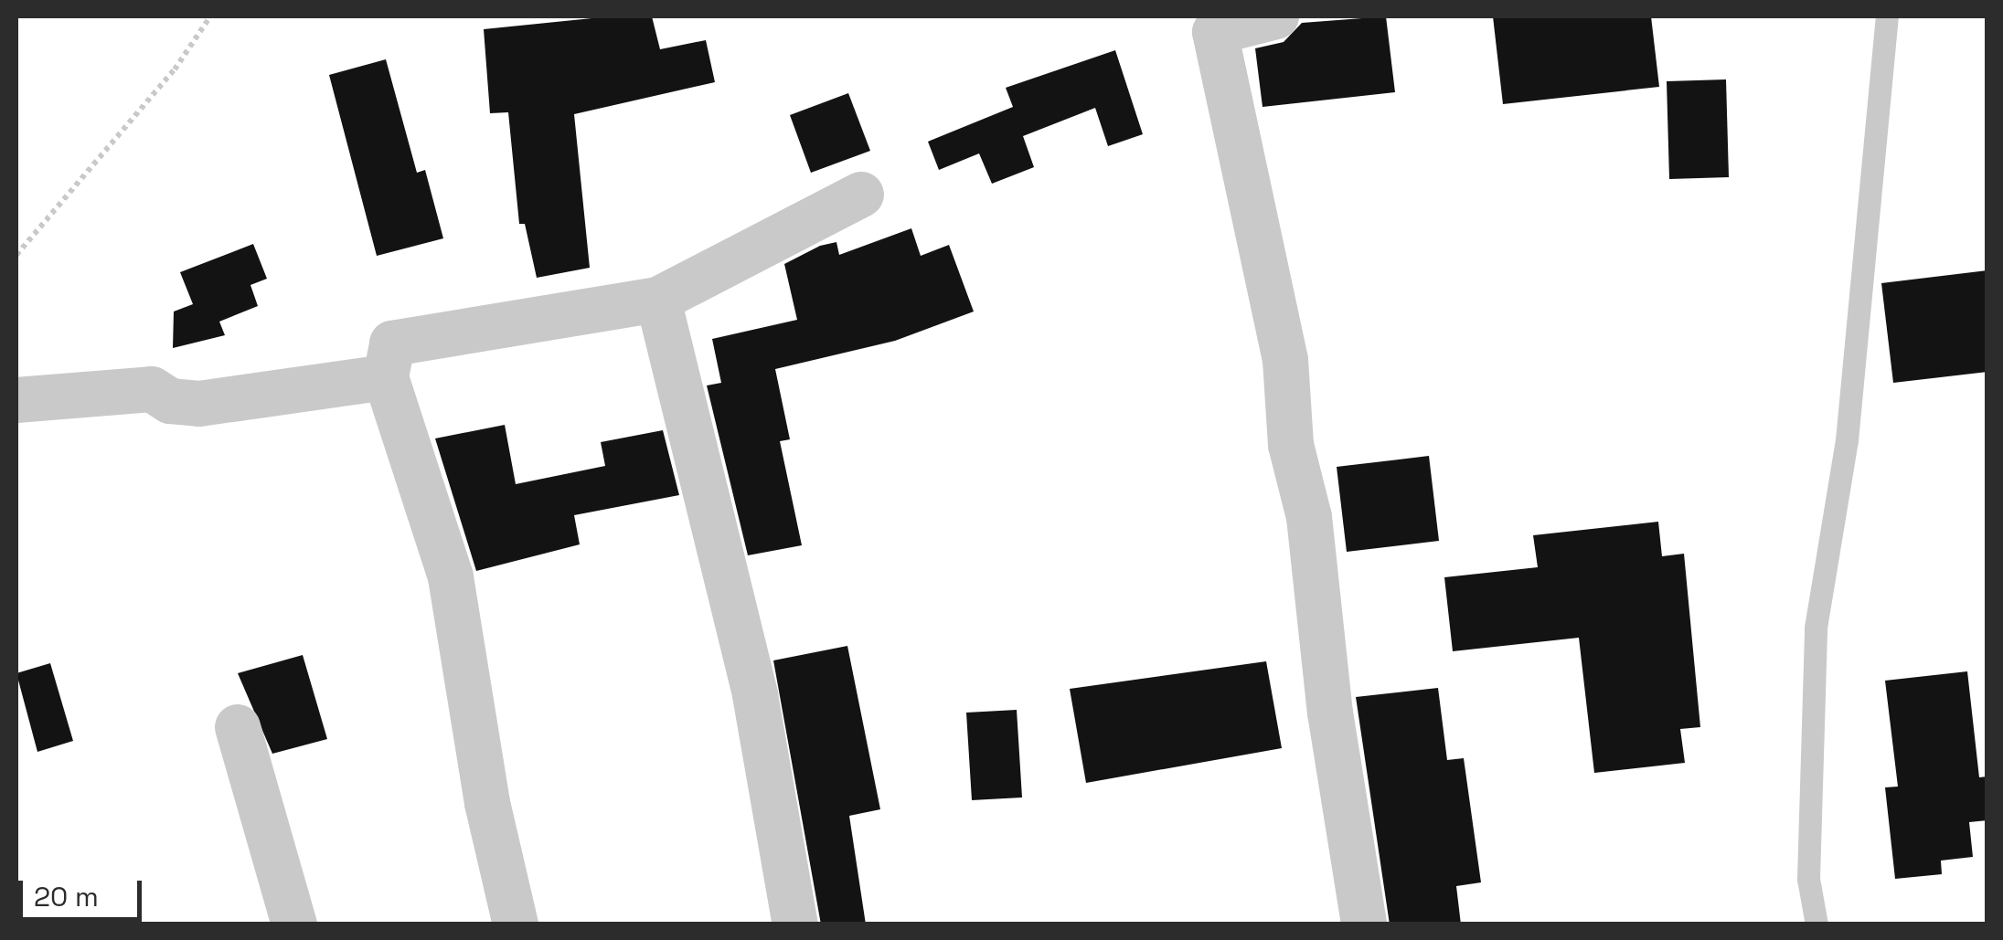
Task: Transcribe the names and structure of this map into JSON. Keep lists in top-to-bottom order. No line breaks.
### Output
{"scale_bar":"20 m"}
